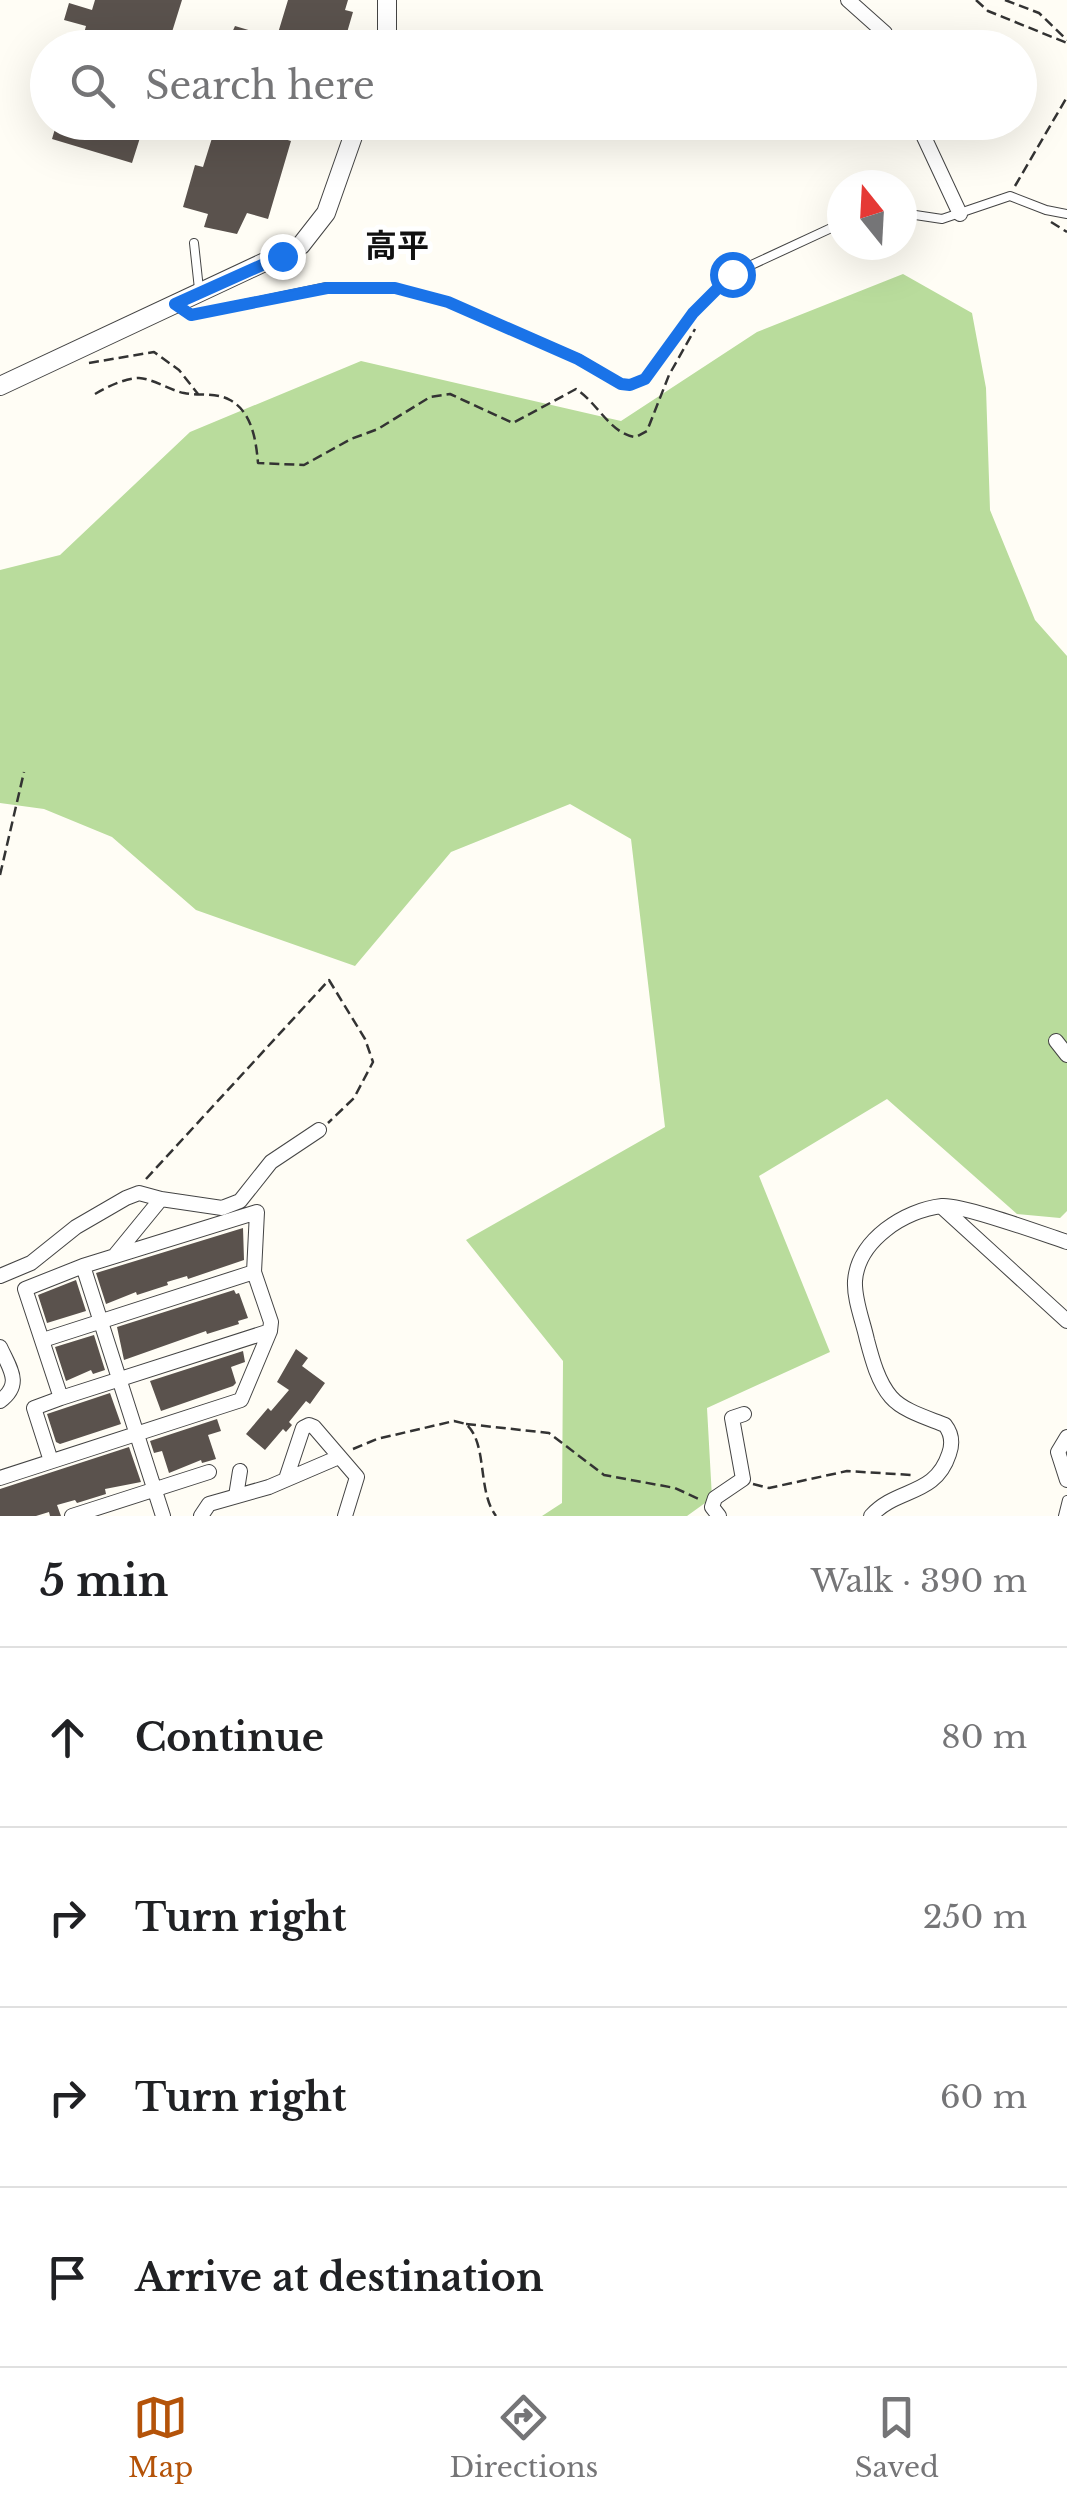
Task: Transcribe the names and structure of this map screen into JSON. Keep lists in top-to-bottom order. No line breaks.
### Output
{"districts":["高平"],"north":"top","page":{"search":"Search here","heading":["5 min","Walk · 390 m"],"list":[["Continue","80 m"],["Turn right","250 m"],["Turn right","60 m"],"Arrive at destination"],"nav":["Map","Directions","Saved"]}}
